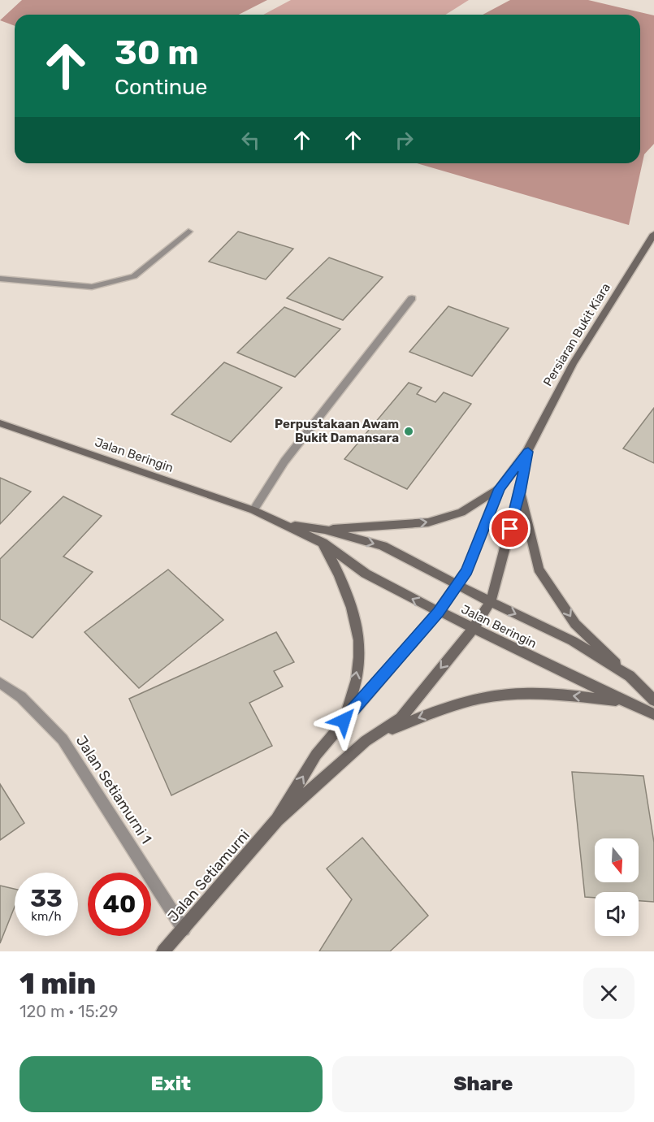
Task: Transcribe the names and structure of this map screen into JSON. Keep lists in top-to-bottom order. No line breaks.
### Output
{"streets":{"street":["Persiaran Bukit Kiara","Jalan Beringin","Jalan Setiamurni 1","Jalan Setiamurni"]},"crossings":[["Persiaran Bukit Kiara","Jalan Beringin"],["Persiaran Bukit Kiara","Jalan Setiamurni"],["Jalan Beringin","Jalan Setiamurni"],["Jalan Setiamurni 1","Jalan Setiamurni"]],"places":["Perpustakaan Awam Bukit Damansara"],"north":"bottom","page":{"turn":["30 m","Continue"],"speed":"33 km/h","limit":"40","heading":["1 min","120 m · 15:29"],"buttons":["Exit","Share"]}}
